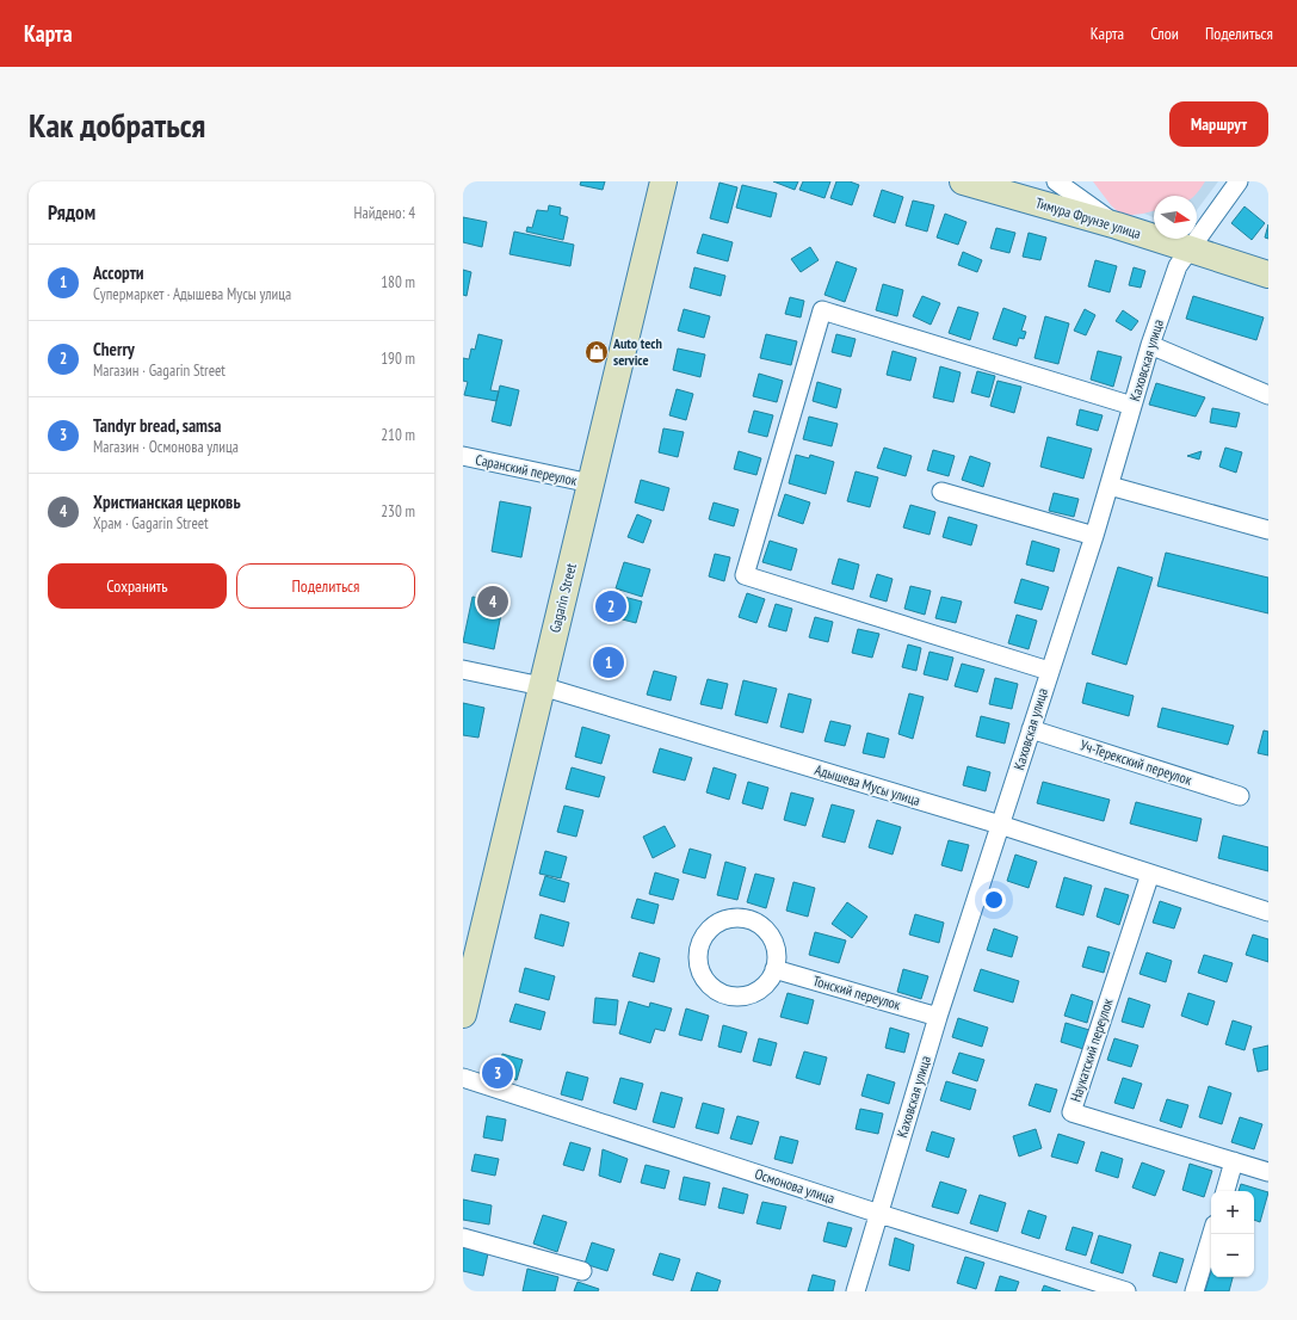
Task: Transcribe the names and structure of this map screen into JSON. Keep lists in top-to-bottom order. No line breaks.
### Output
{"streets":{"main road":["Тимура Фрунзе улица","Gagarin Street"],"street":["Каховская улица","Саранский переулок","Уч-Терекский переулок","Адышева Мусы улица","Тонский переулок","Наукатский переулок","Осмонова улица"]},"crossings":[["Тимура Фрунзе улица","Каховская улица"],["Каховская улица","Уч-Терекский переулок"],["Каховская улица","Адышева Мусы улица"],["Каховская улица","Тонский переулок"],["Каховская улица","Осмонова улица"],["Саранский переулок","Gagarin Street"],["Gagarin Street","Адышева Мусы улица"],["Адышева Мусы улица","Наукатский переулок"]],"places":{"shop":["Auto tech service"]},"north":"right","page":{"header":"Карта","nav":["Карта","Слои","Поделиться"],"buttons":["Маршрут",["Сохранить","Поделиться"]],"title":"Как добраться","heading":["Рядом","Найдено: 4"],"list":[{"mark":"1","name":"Ассорти","note":"Супермаркет · Адышева Мусы улица","value":"180 m"},{"mark":"2","name":"Cherry","note":"Магазин · Gagarin Street","value":"190 m"},{"mark":"3","name":"Tandyr bread, samsa","note":"Магазин · Осмонова улица","value":"210 m"},{"mark":"4","name":"Христианская церковь","note":"Храм · Gagarin Street","value":"230 m"}],"pins":["4","2","1","3"],"map_buttons":["+","−"]}}
